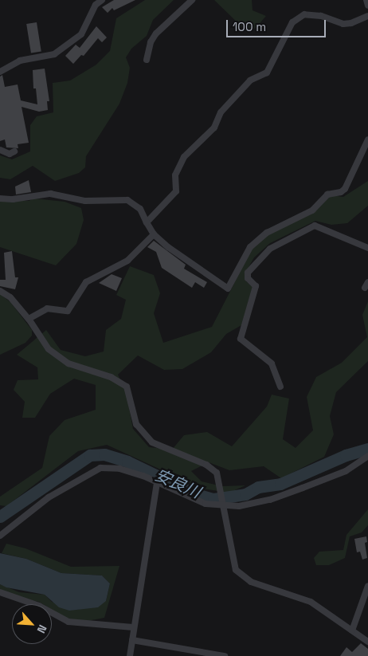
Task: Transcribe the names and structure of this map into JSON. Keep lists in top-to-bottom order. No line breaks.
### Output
{"water":["安良川"],"scale_bar":"100 m","north":"bottom right"}
